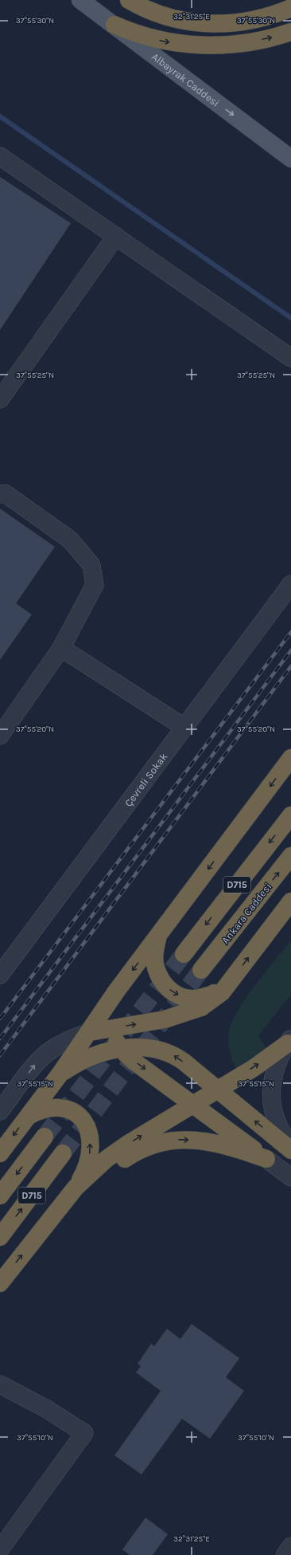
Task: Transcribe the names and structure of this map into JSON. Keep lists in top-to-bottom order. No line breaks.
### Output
{"streets":{"highway":["D715","Ankara Caddesi"],"main road":["Albayrak Caddesi"],"street":["Çevreli Sokak"]},"one_way":["Albayrak Caddesi"],"coordinates":["32°31'25\"E","37°55'30\"N","37°55'25\"N","37°55'20\"N","37°55'15\"N","37°55'10\"N"]}
